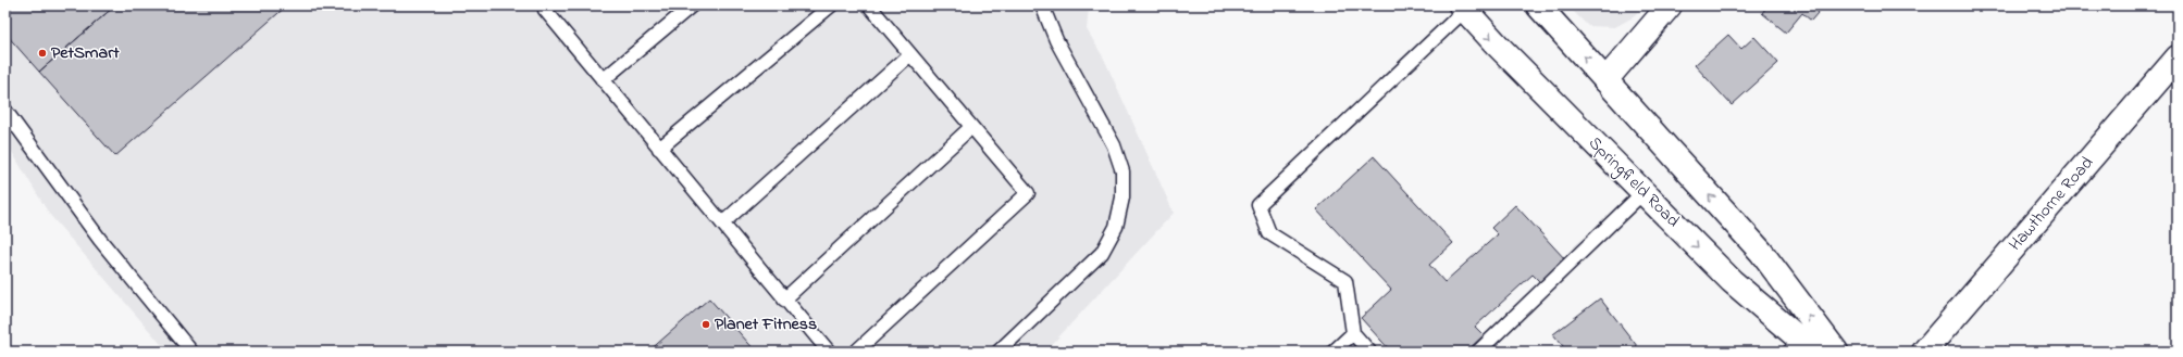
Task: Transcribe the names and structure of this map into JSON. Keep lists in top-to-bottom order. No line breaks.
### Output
{"streets":{"main road":["Springfield Road","Hawthorne Road"]},"places":["PetSmart","Planet Fitness"]}
